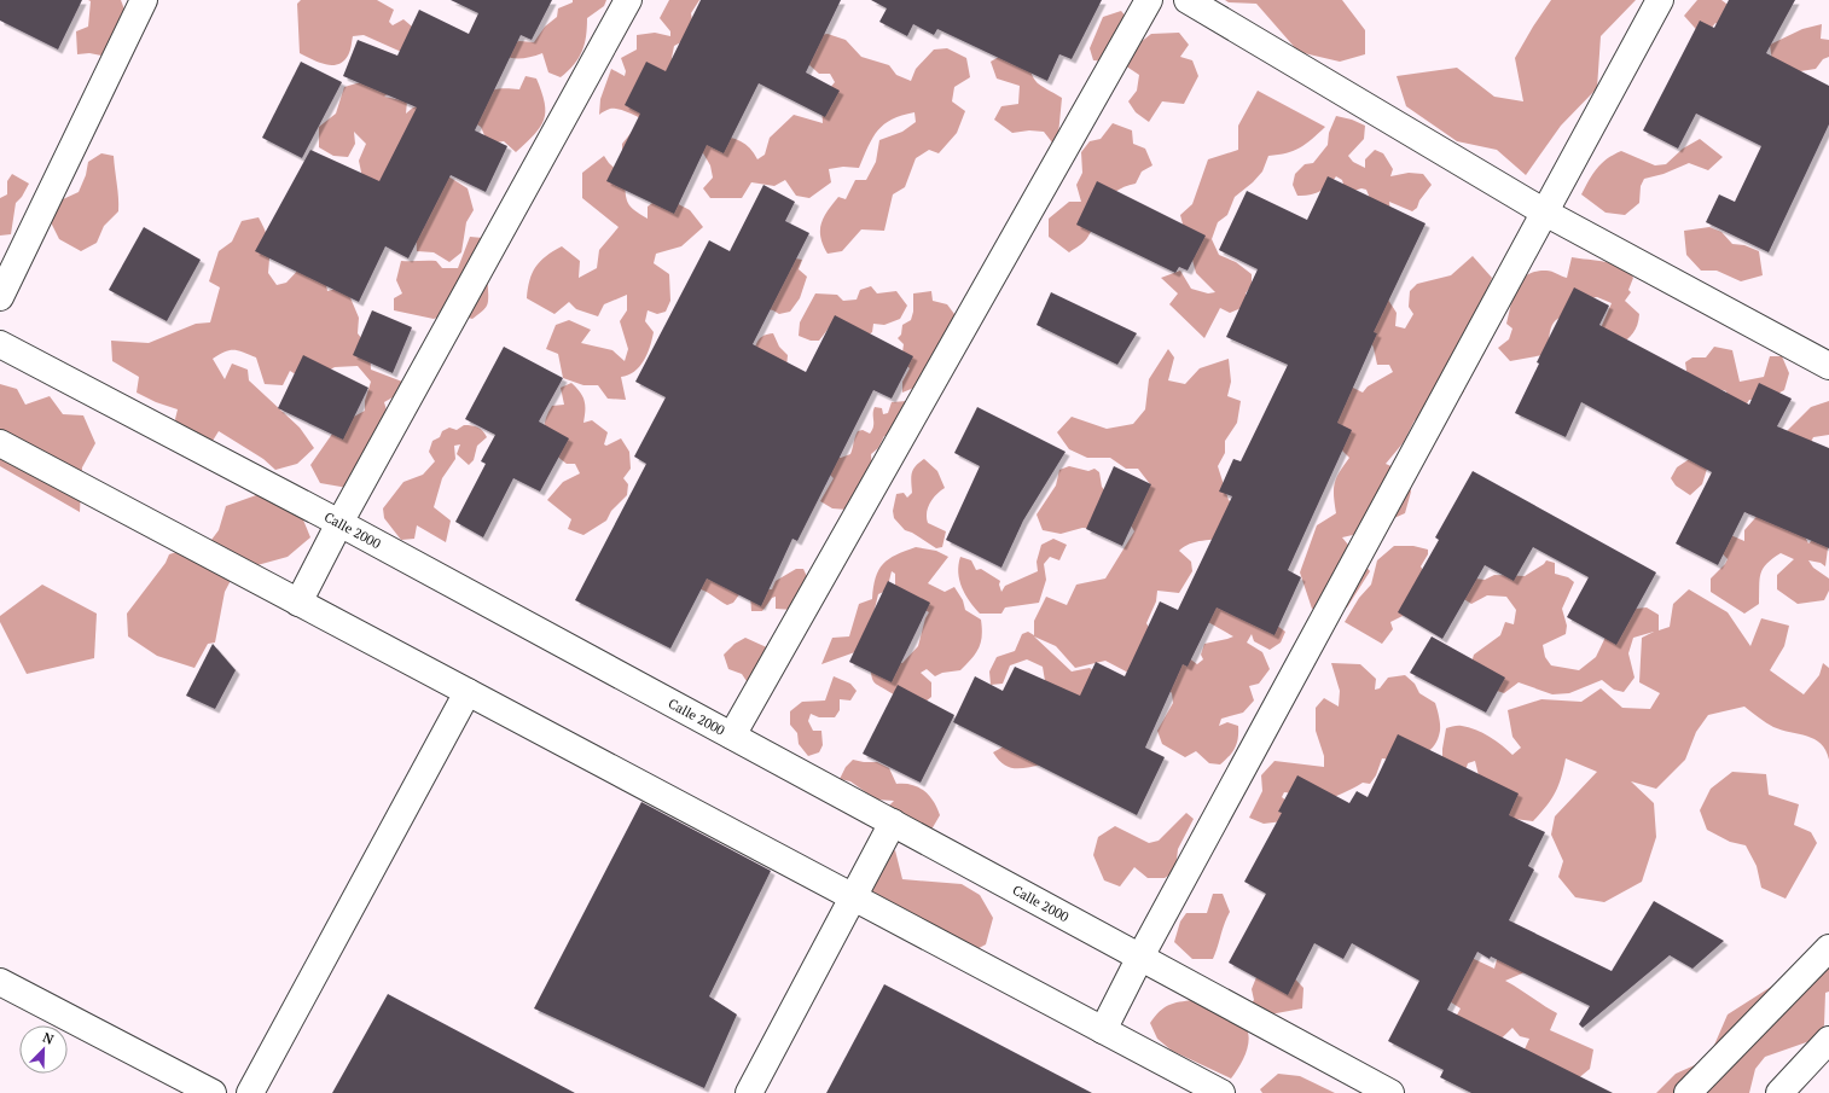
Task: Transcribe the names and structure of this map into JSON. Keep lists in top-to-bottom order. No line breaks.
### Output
{"streets":{"street":["Calle 2000"]},"north":"top right"}
